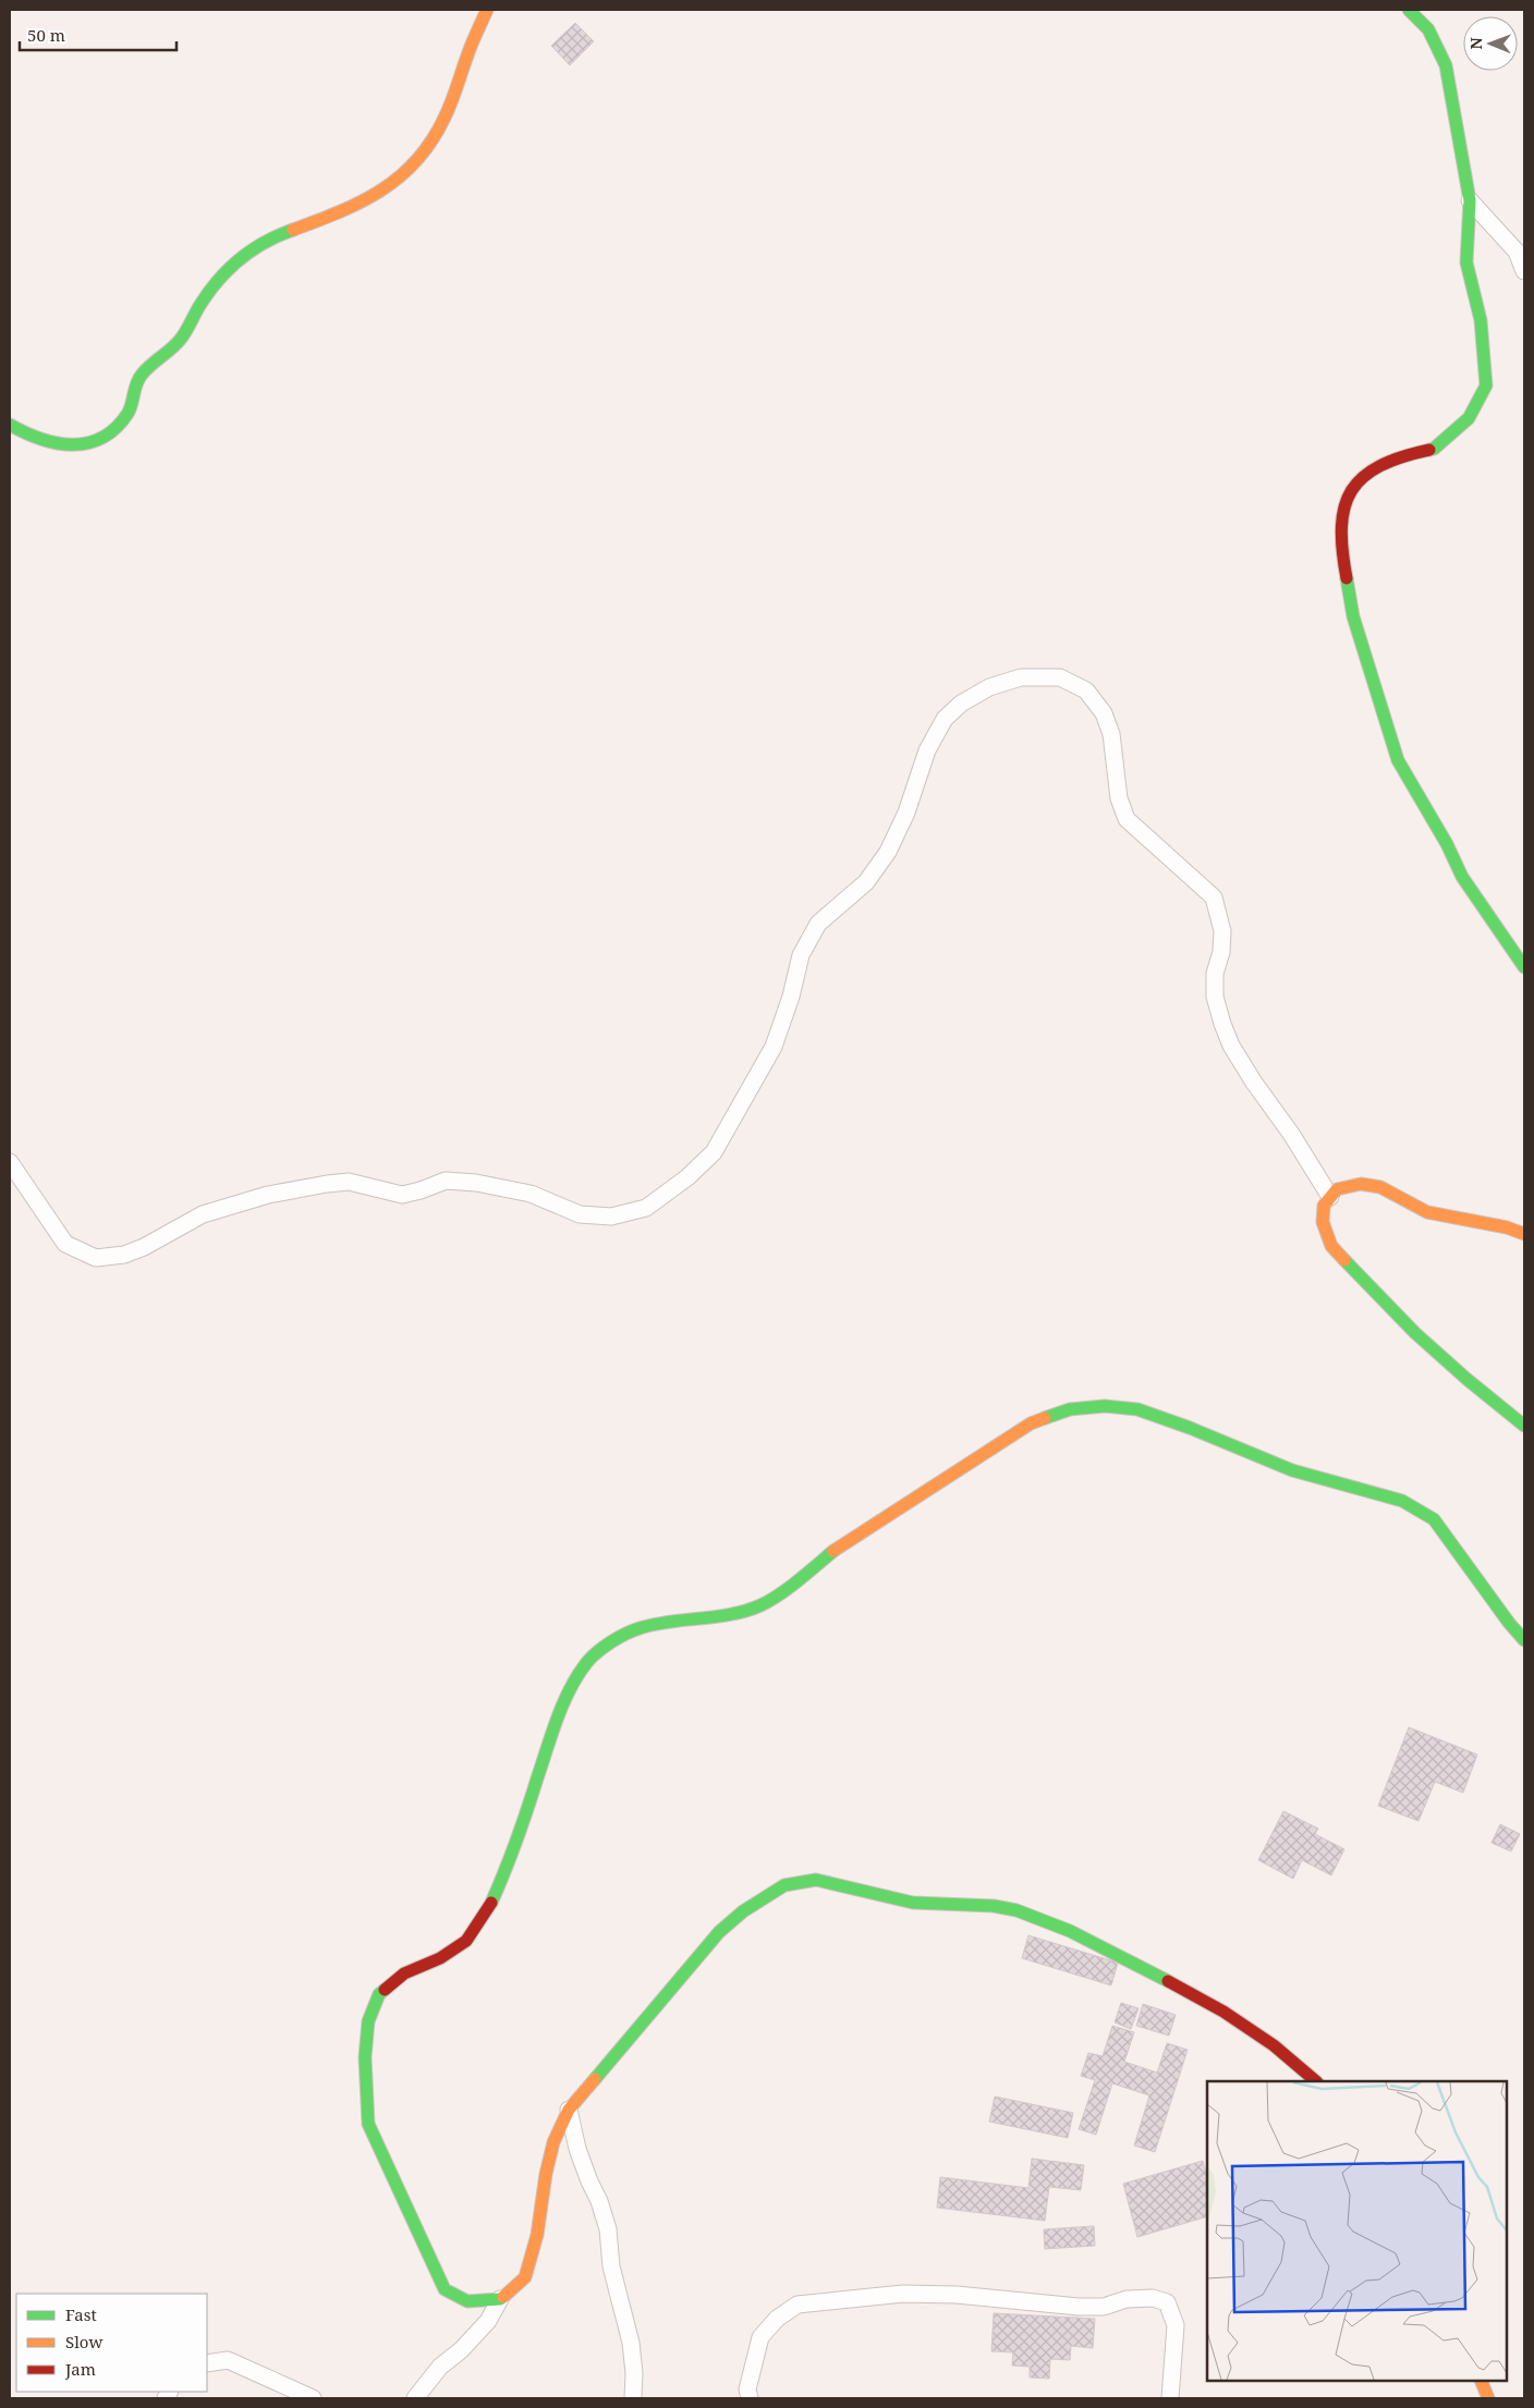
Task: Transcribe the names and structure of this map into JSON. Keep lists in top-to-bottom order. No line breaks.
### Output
{"legend":["Fast","Slow","Jam"],"scale_bar":"50 m","north":"left"}
